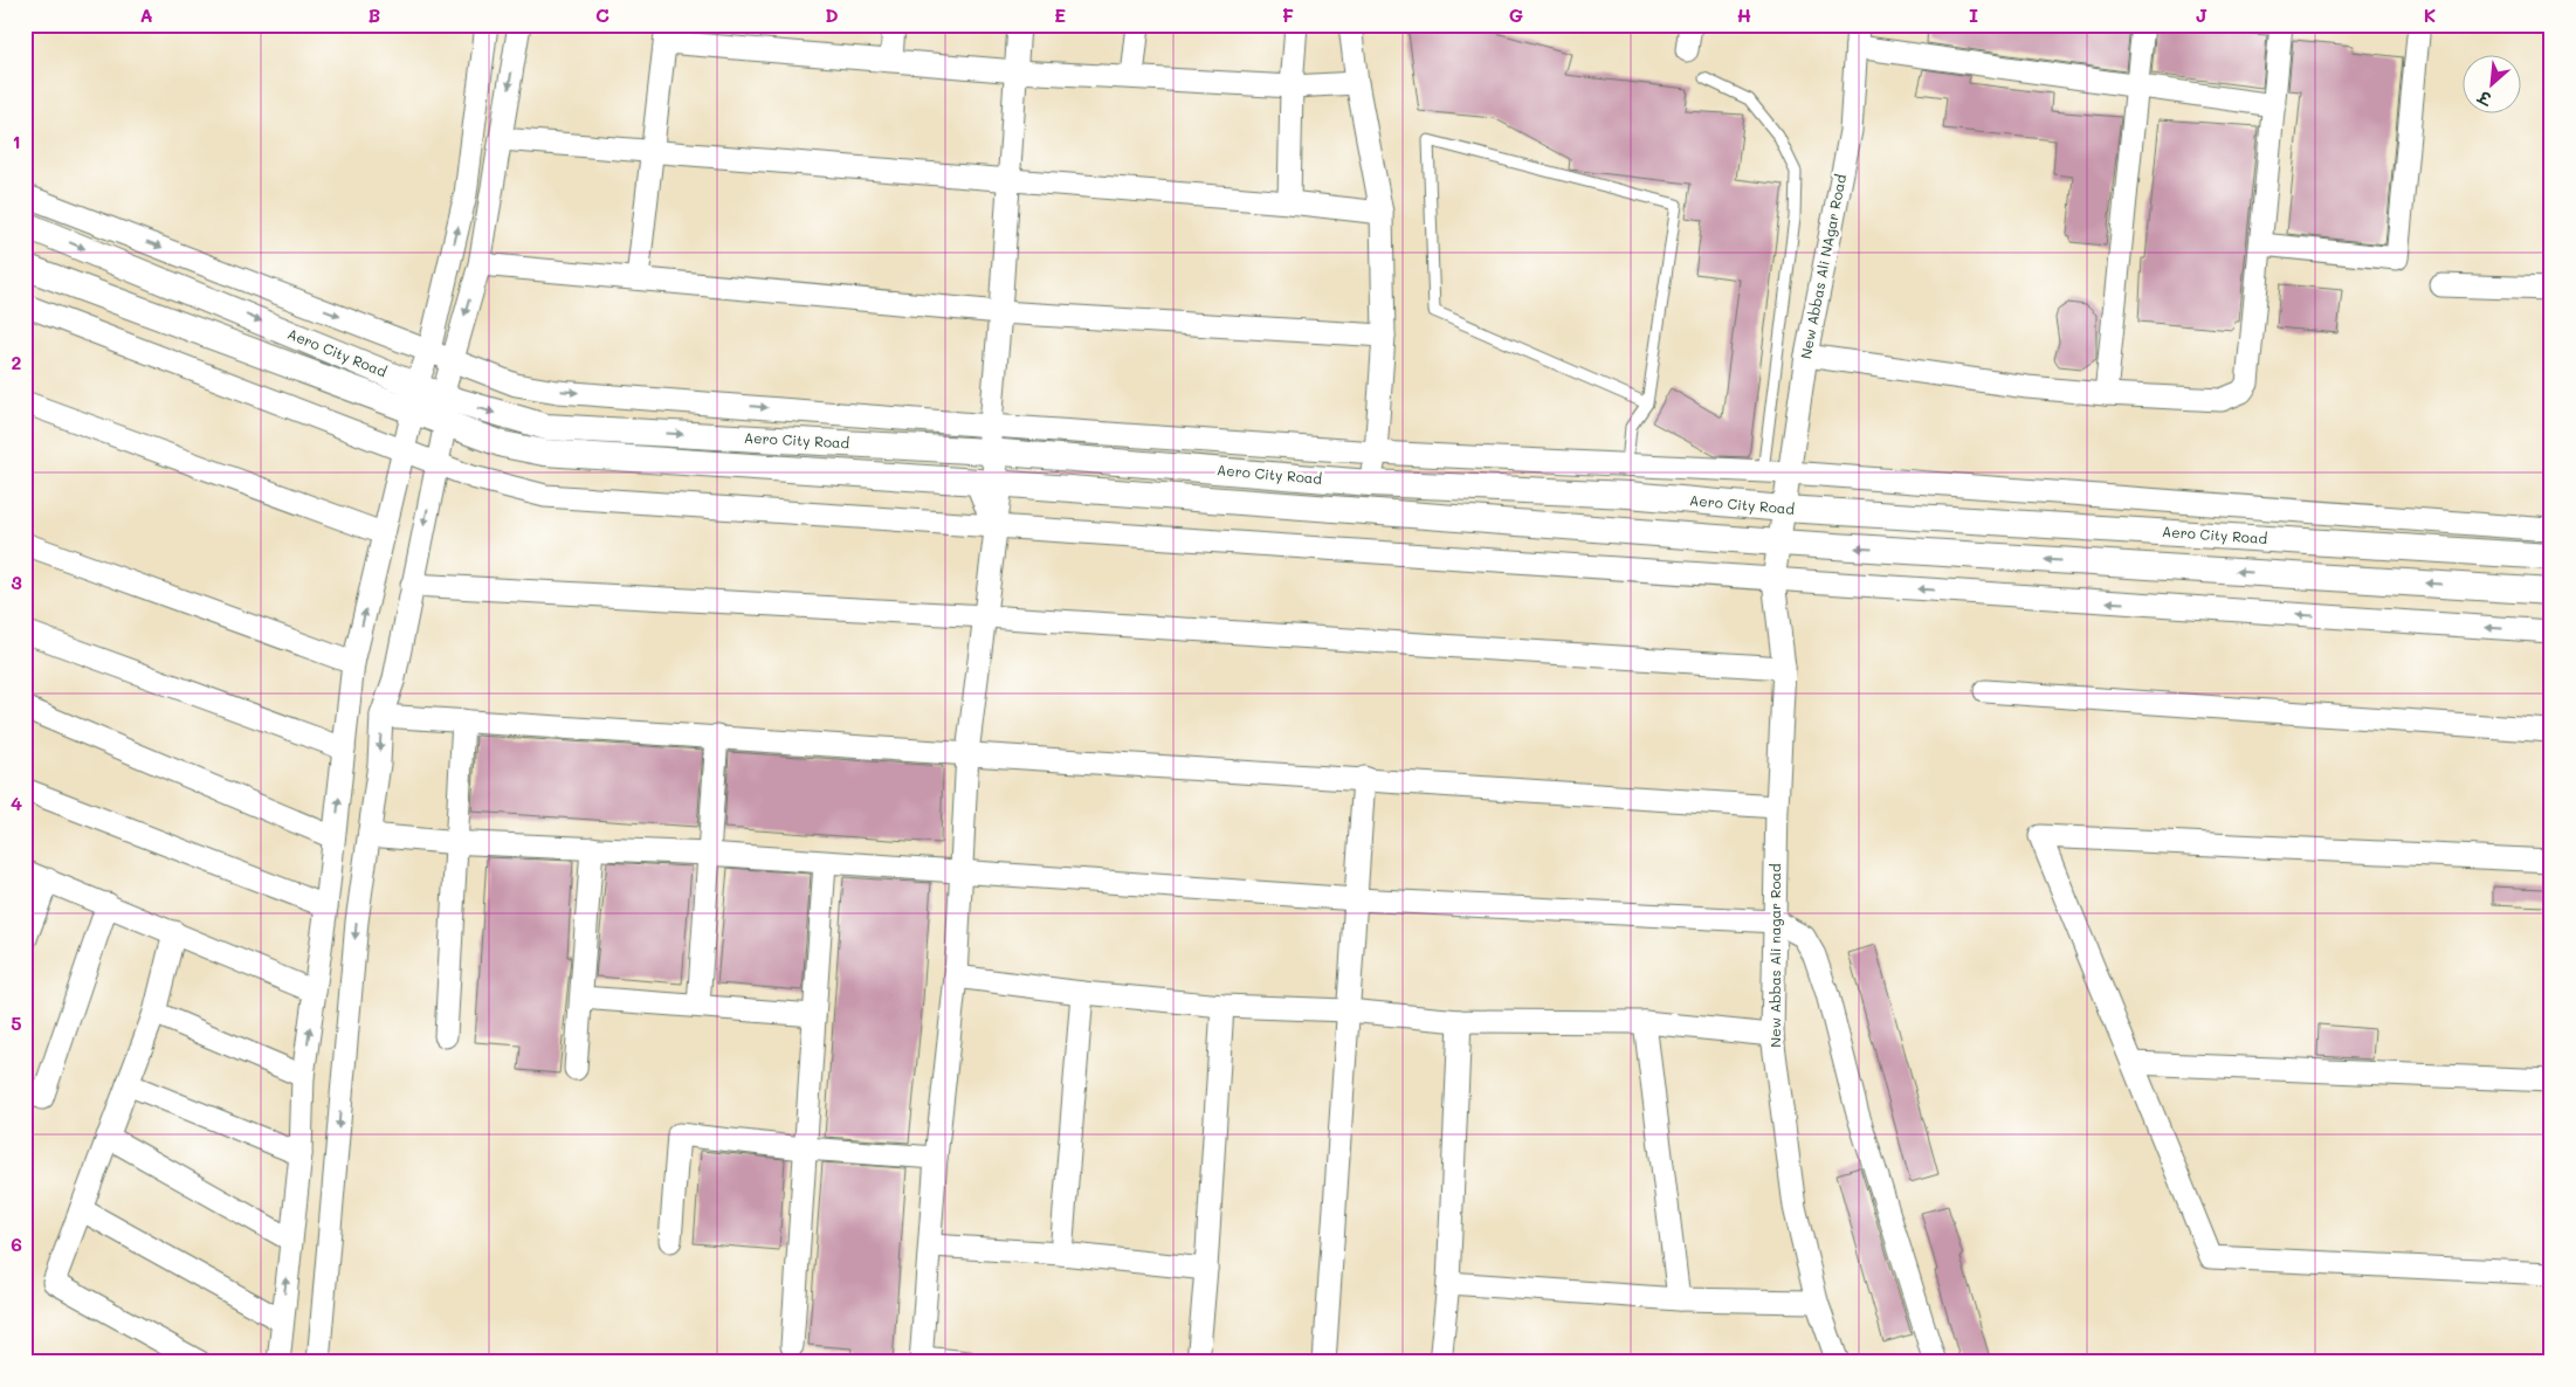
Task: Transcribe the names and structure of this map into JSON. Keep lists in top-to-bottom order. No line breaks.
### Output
{"streets":{"street":["New Abbas Ali NAgar Road","Aero City Road","New Abbas Ali nagar Road"]},"crossings":[["New Abbas Ali NAgar Road","Aero City Road"],["New Abbas Ali NAgar Road","New Abbas Ali nagar Road"],["Aero City Road","New Abbas Ali nagar Road"]],"north":"bottom left","grid":{"columns":["A","B","C","D","E","F","G","H","I","J","K"],"rows":["1","2","3","4","5","6"]}}
